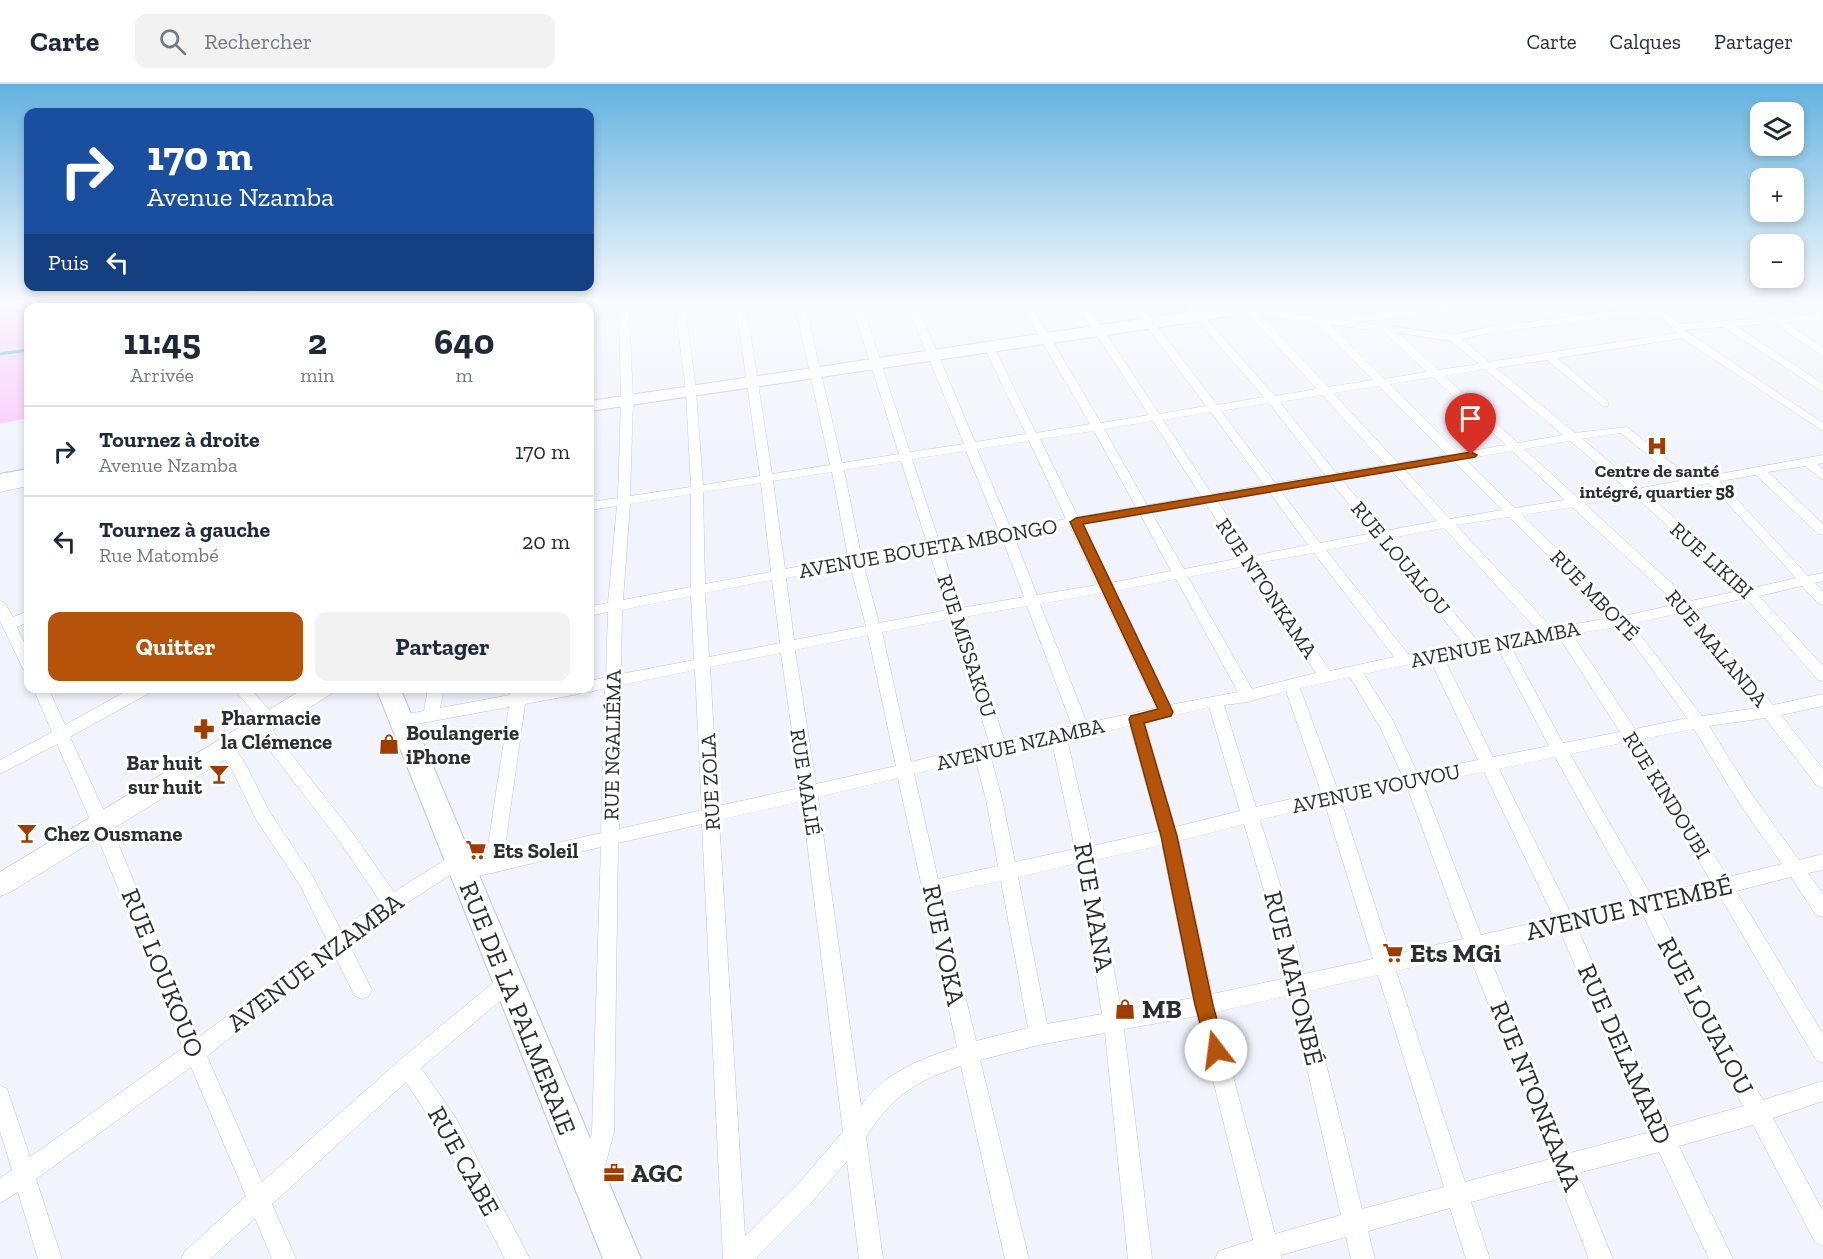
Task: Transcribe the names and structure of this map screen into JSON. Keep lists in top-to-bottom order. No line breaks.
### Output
{"streets":{"main road":["RUE DE LA PALMERAIE"],"street":["AVENUE BOUETA MBONGO","RUE LOUALOU","RUE LIKIBI","RUE NTONKAMA","RUE MBOTÉ","AVENUE NZAMBA","RUE MISSAKOU","RUE MALANDA","RUE NGALIÉMA","RUE ZOLA","RUE MALIÉ","AVENUE VOUVOU","RUE KINDOUBI","RUE MANA","AVENUE NTEMBÉ","RUE VOKA","RUE LOUKOUO","RUE MATONBÉ","RUE DELAMARD","RUE CABE"]},"crossings":[["AVENUE BOUETA MBONGO","RUE LOUALOU"],["AVENUE BOUETA MBONGO","RUE LIKIBI"],["AVENUE BOUETA MBONGO","RUE NTONKAMA"],["AVENUE BOUETA MBONGO","RUE MBOTÉ"],["AVENUE BOUETA MBONGO","RUE MISSAKOU"],["AVENUE BOUETA MBONGO","RUE MALANDA"],["AVENUE BOUETA MBONGO","RUE NGALIÉMA"],["AVENUE BOUETA MBONGO","RUE ZOLA"],["AVENUE BOUETA MBONGO","RUE MALIÉ"],["AVENUE BOUETA MBONGO","RUE KINDOUBI"],["AVENUE BOUETA MBONGO","RUE VOKA"],["RUE LOUALOU","AVENUE NZAMBA"],["RUE LOUALOU","AVENUE VOUVOU"],["RUE LOUALOU","AVENUE NTEMBÉ"],["RUE LIKIBI","AVENUE NZAMBA"],["RUE NTONKAMA","AVENUE NZAMBA"],["RUE NTONKAMA","AVENUE VOUVOU"],["RUE NTONKAMA","AVENUE NTEMBÉ"],["RUE MBOTÉ","AVENUE NZAMBA"],["RUE MBOTÉ","AVENUE VOUVOU"],["RUE MBOTÉ","AVENUE NTEMBÉ"],["AVENUE NZAMBA","RUE MISSAKOU"],["AVENUE NZAMBA","RUE MALANDA"],["AVENUE NZAMBA","RUE NGALIÉMA"],["AVENUE NZAMBA","RUE ZOLA"],["AVENUE NZAMBA","RUE MALIÉ"],["AVENUE NZAMBA","RUE KINDOUBI"],["AVENUE NZAMBA","RUE MANA"],["AVENUE NZAMBA","RUE VOKA"],["AVENUE NZAMBA","RUE LOUKOUO"],["AVENUE NZAMBA","RUE MATONBÉ"],["AVENUE NZAMBA","RUE DE LA PALMERAIE"],["AVENUE NZAMBA","RUE DELAMARD"],["RUE MISSAKOU","AVENUE VOUVOU"],["RUE MISSAKOU","AVENUE NTEMBÉ"],["RUE MALANDA","AVENUE VOUVOU"],["RUE NGALIÉMA","RUE DE LA PALMERAIE"],["RUE ZOLA","AVENUE NTEMBÉ"],["RUE MALIÉ","AVENUE NTEMBÉ"],["AVENUE VOUVOU","RUE KINDOUBI"],["AVENUE VOUVOU","RUE MANA"],["AVENUE VOUVOU","RUE VOKA"],["AVENUE VOUVOU","RUE MATONBÉ"],["AVENUE VOUVOU","RUE DELAMARD"],["RUE KINDOUBI","AVENUE NTEMBÉ"],["RUE MANA","AVENUE NTEMBÉ"],["AVENUE NTEMBÉ","RUE VOKA"],["AVENUE NTEMBÉ","RUE MATONBÉ"],["AVENUE NTEMBÉ","RUE DELAMARD"]],"places":{"hospital":["Centre de santé intégré, quartier 58"],"pharmacy":["Pharmacie la Clémence"],"shop":["Boulangerie iPhone","MB"],"bar":["Bar huit sur huit","Chez Ousmane"],"supermarket":["Ets Soleil","Ets MGi"],"office":["AGC"]},"page":{"header":"Carte","search":"Rechercher","nav":["Carte","Calques","Partager"],"map_buttons":["+","−"],"turn":["170 m","Avenue Nzamba"],"then":"Puis","eta":["11:45","Arrivée","2","min","640","m"],"list":[{"name":"Tournez à droite","note":"Avenue Nzamba","value":"170 m"},{"name":"Tournez à gauche","note":"Rue Matombé","value":"20 m"}],"buttons":["Quitter","Partager"]}}
